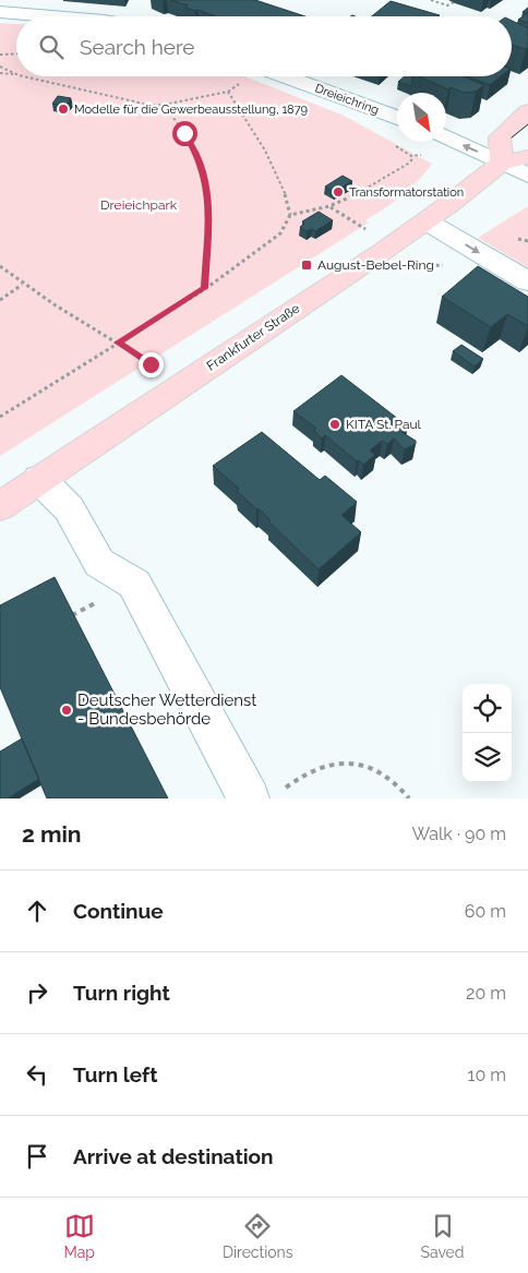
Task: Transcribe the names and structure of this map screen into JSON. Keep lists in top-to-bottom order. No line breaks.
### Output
{"streets":{"main road":["Frankfurter Straße"],"street":["Dreieichring"]},"parks":["Dreieichpark"],"places":{"other":["Modelle für die Gewerbeausstellung, 1879","Transformatorstation","KITA St. Paul","Deutscher Wetterdienst - Bundesbehörde"],"transit":["August-Bebel-Ring"]},"north":"bottom right","page":{"search":"Search here","heading":["2 min","Walk · 90 m"],"list":[["Continue","60 m"],["Turn right","20 m"],["Turn left","10 m"],"Arrive at destination"],"nav":["Map","Directions","Saved"]}}
